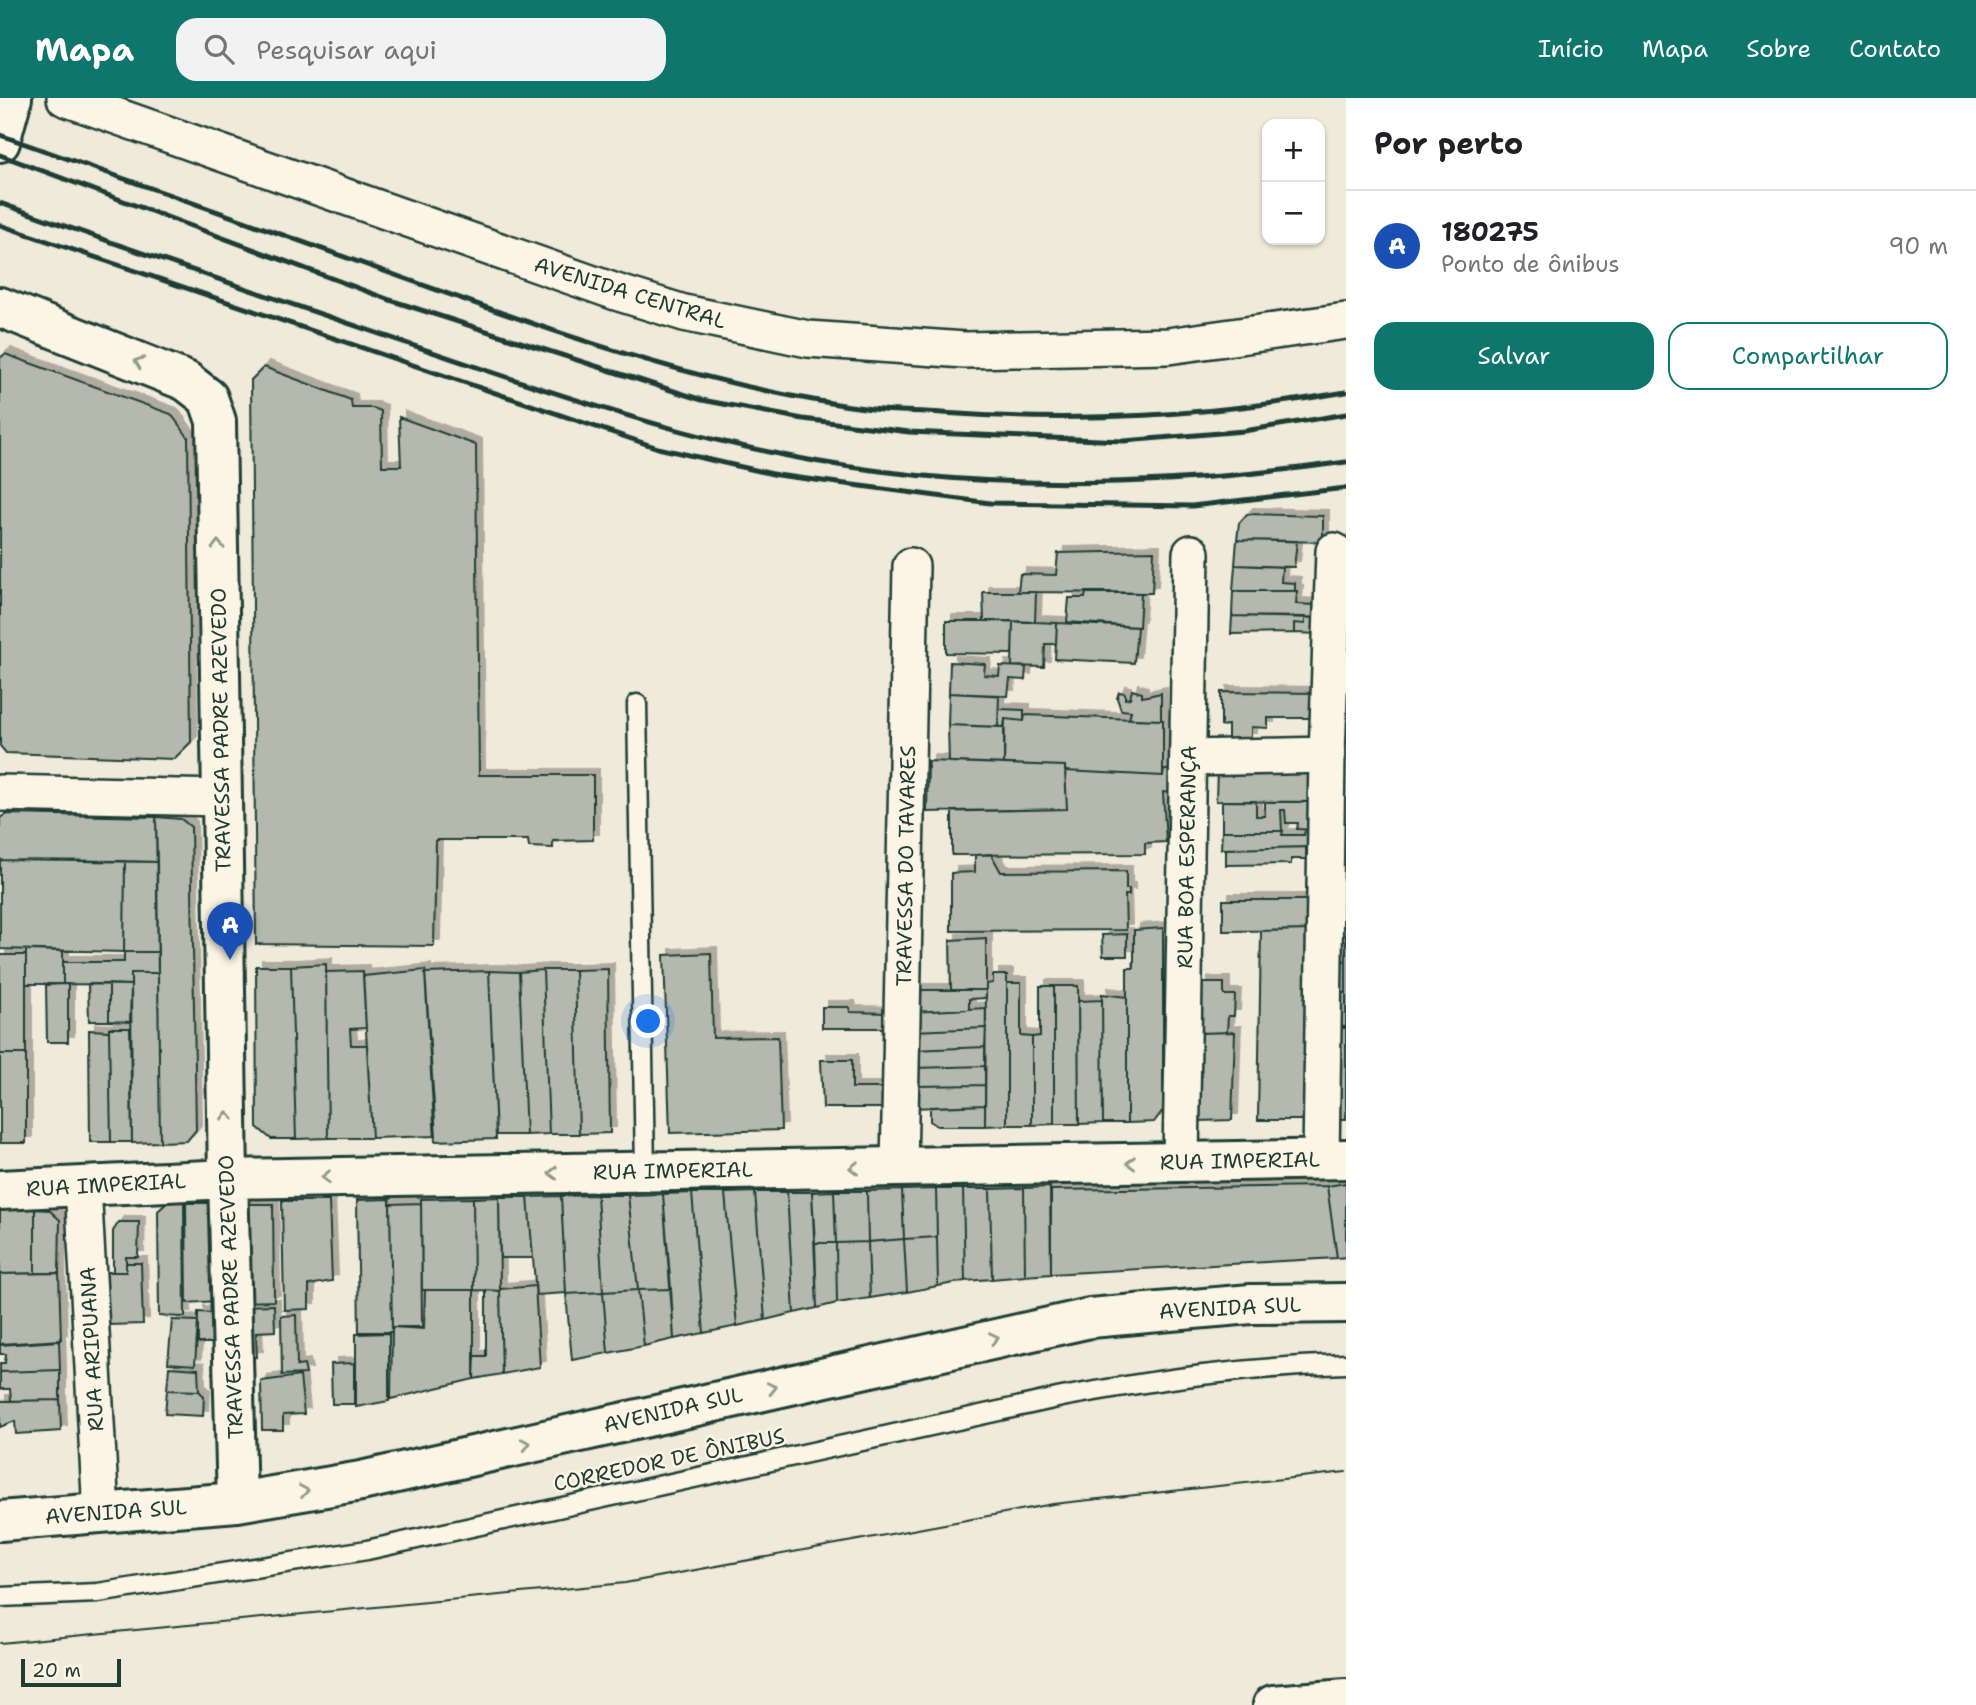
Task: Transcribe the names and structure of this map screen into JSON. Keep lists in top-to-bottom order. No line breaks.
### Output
{"streets":{"main road":["TRAVESSA PADRE AZEVEDO","RUA IMPERIAL","AVENIDA SUL"],"street":["AVENIDA CENTRAL","RUA BOA ESPERANÇA","TRAVESSA DO TAVARES","RUA ARIPUANA"],"lane":["CORREDOR DE ÔNIBUS"]},"crossings":[["TRAVESSA PADRE AZEVEDO","RUA IMPERIAL"],["TRAVESSA PADRE AZEVEDO","AVENIDA SUL"],["RUA BOA ESPERANÇA","RUA IMPERIAL"],["TRAVESSA DO TAVARES","RUA IMPERIAL"],["RUA IMPERIAL","RUA ARIPUANA"],["AVENIDA SUL","RUA ARIPUANA"]],"one_way":["TRAVESSA PADRE AZEVEDO","RUA IMPERIAL","AVENIDA SUL"],"scale_bar":"20 m","page":{"header":"Mapa","search":"Pesquisar aqui","nav":["Início","Mapa","Sobre","Contato"],"heading":"Por perto","map_buttons":["+","−"],"list":[{"mark":"A","name":"180275","note":"Ponto de ônibus","value":"90 m"}],"buttons":["Salvar","Compartilhar"],"pins":"A","scale":"20 m"}}
